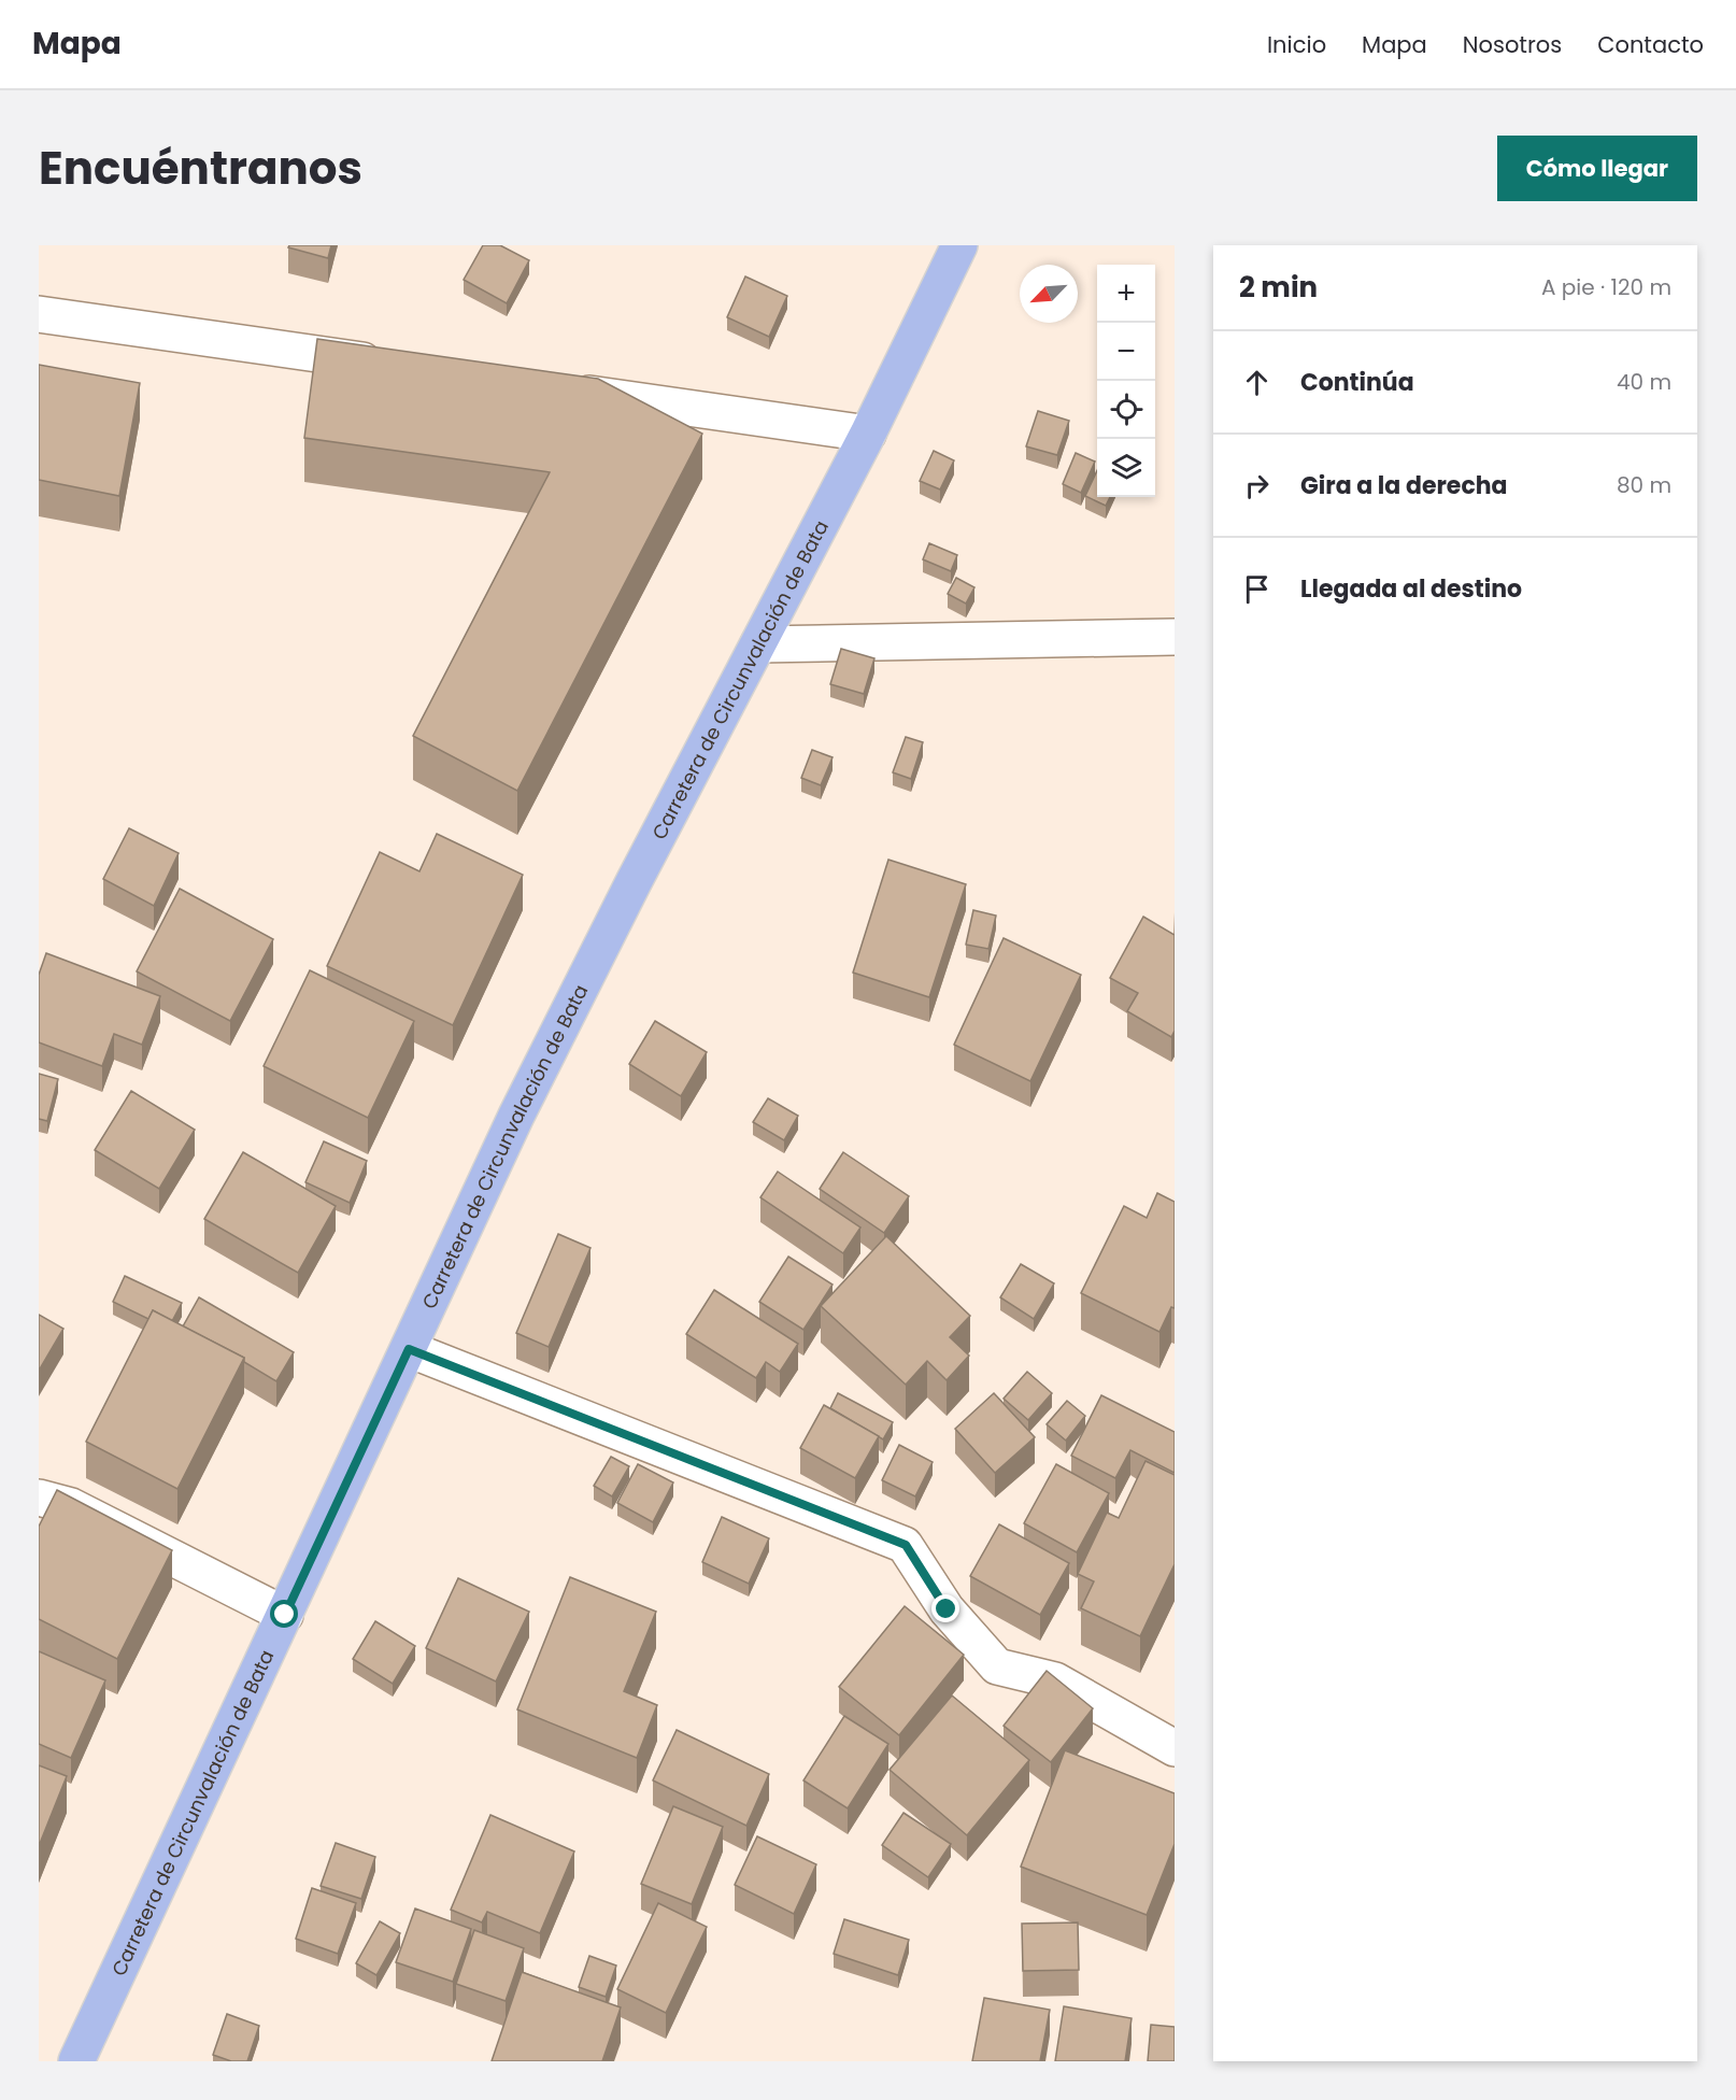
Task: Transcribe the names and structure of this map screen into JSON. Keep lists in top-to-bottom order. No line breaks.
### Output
{"streets":{"main road":["Carretera de Circunvalación de Bata"]},"north":"bottom left","page":{"header":"Mapa","nav":["Inicio","Mapa","Nosotros","Contacto"],"title":"Encuéntranos","buttons":"Cómo llegar","heading":["2 min","A pie · 120 m"],"map_buttons":["+","−"],"list":[["Continúa","40 m"],["Gira a la derecha","80 m"],"Llegada al destino"]}}
